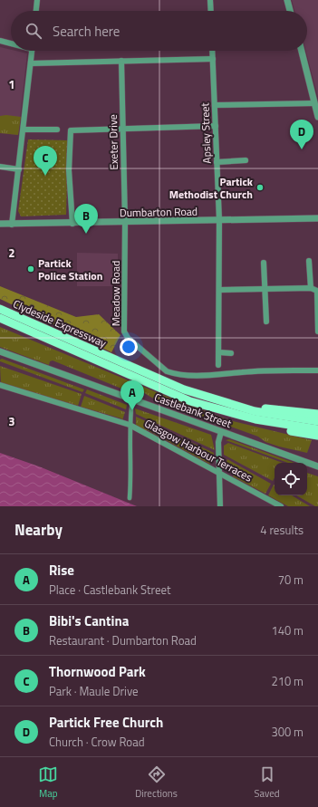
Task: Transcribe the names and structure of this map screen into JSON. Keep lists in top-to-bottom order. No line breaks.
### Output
{"streets":{"main road":["Clydeside Expressway"],"street":["Apsley Street","Exeter Drive","Dumbarton Road","Meadow Road","Castlebank Street","Glasgow Harbour Terraces"]},"crossings":[["Apsley Street","Dumbarton Road"],["Exeter Drive","Dumbarton Road"],["Exeter Drive","Meadow Road"],["Dumbarton Road","Meadow Road"]],"places":["Partick Methodist Church","Partick Police Station"],"page":{"search":"Search here","pins":["D","C","B","A"],"heading":["Nearby","4 results"],"list":[{"mark":"A","name":"Rise","note":"Place · Castlebank Street","value":"70 m"},{"mark":"B","name":"Bibi's Cantina","note":"Restaurant · Dumbarton Road","value":"140 m"},{"mark":"C","name":"Thornwood Park","note":"Park · Maule Drive","value":"210 m"},{"mark":"D","name":"Partick Free Church","note":"Church · Crow Road","value":"300 m"}],"nav":["Map","Directions","Saved"]},"grid":{"rows":["1","2","3"]}}
